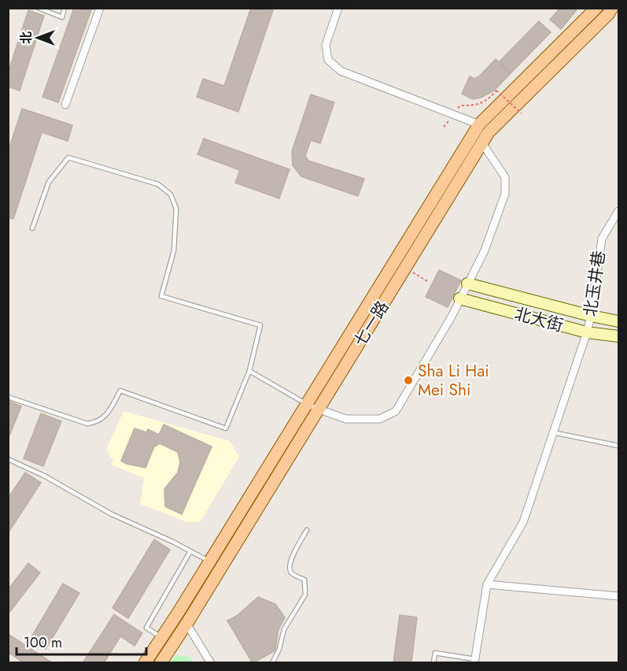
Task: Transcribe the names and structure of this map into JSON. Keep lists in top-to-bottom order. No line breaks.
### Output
{"streets":{"main road":["北大街","七一路"],"street":["北玉井巷"]},"crossings":[["北玉井巷","北大街"]],"places":["Sha Li Hai Mei Shi"],"scale_bar":"100 m","north":"left"}
